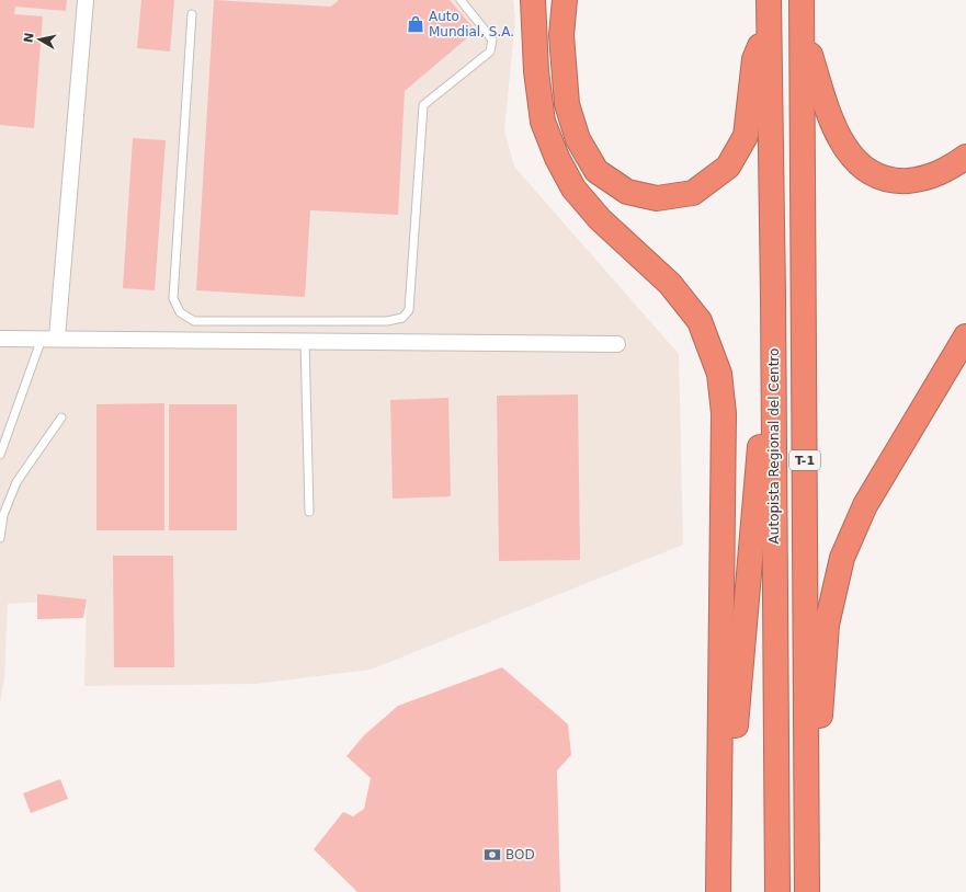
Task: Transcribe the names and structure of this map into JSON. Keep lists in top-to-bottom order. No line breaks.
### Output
{"streets":{"highway":["Autopista Regional del Centro","T-1"]},"places":{"shop":["Auto Mundial, S.A."],"bank":["BOD"]},"north":"left"}
